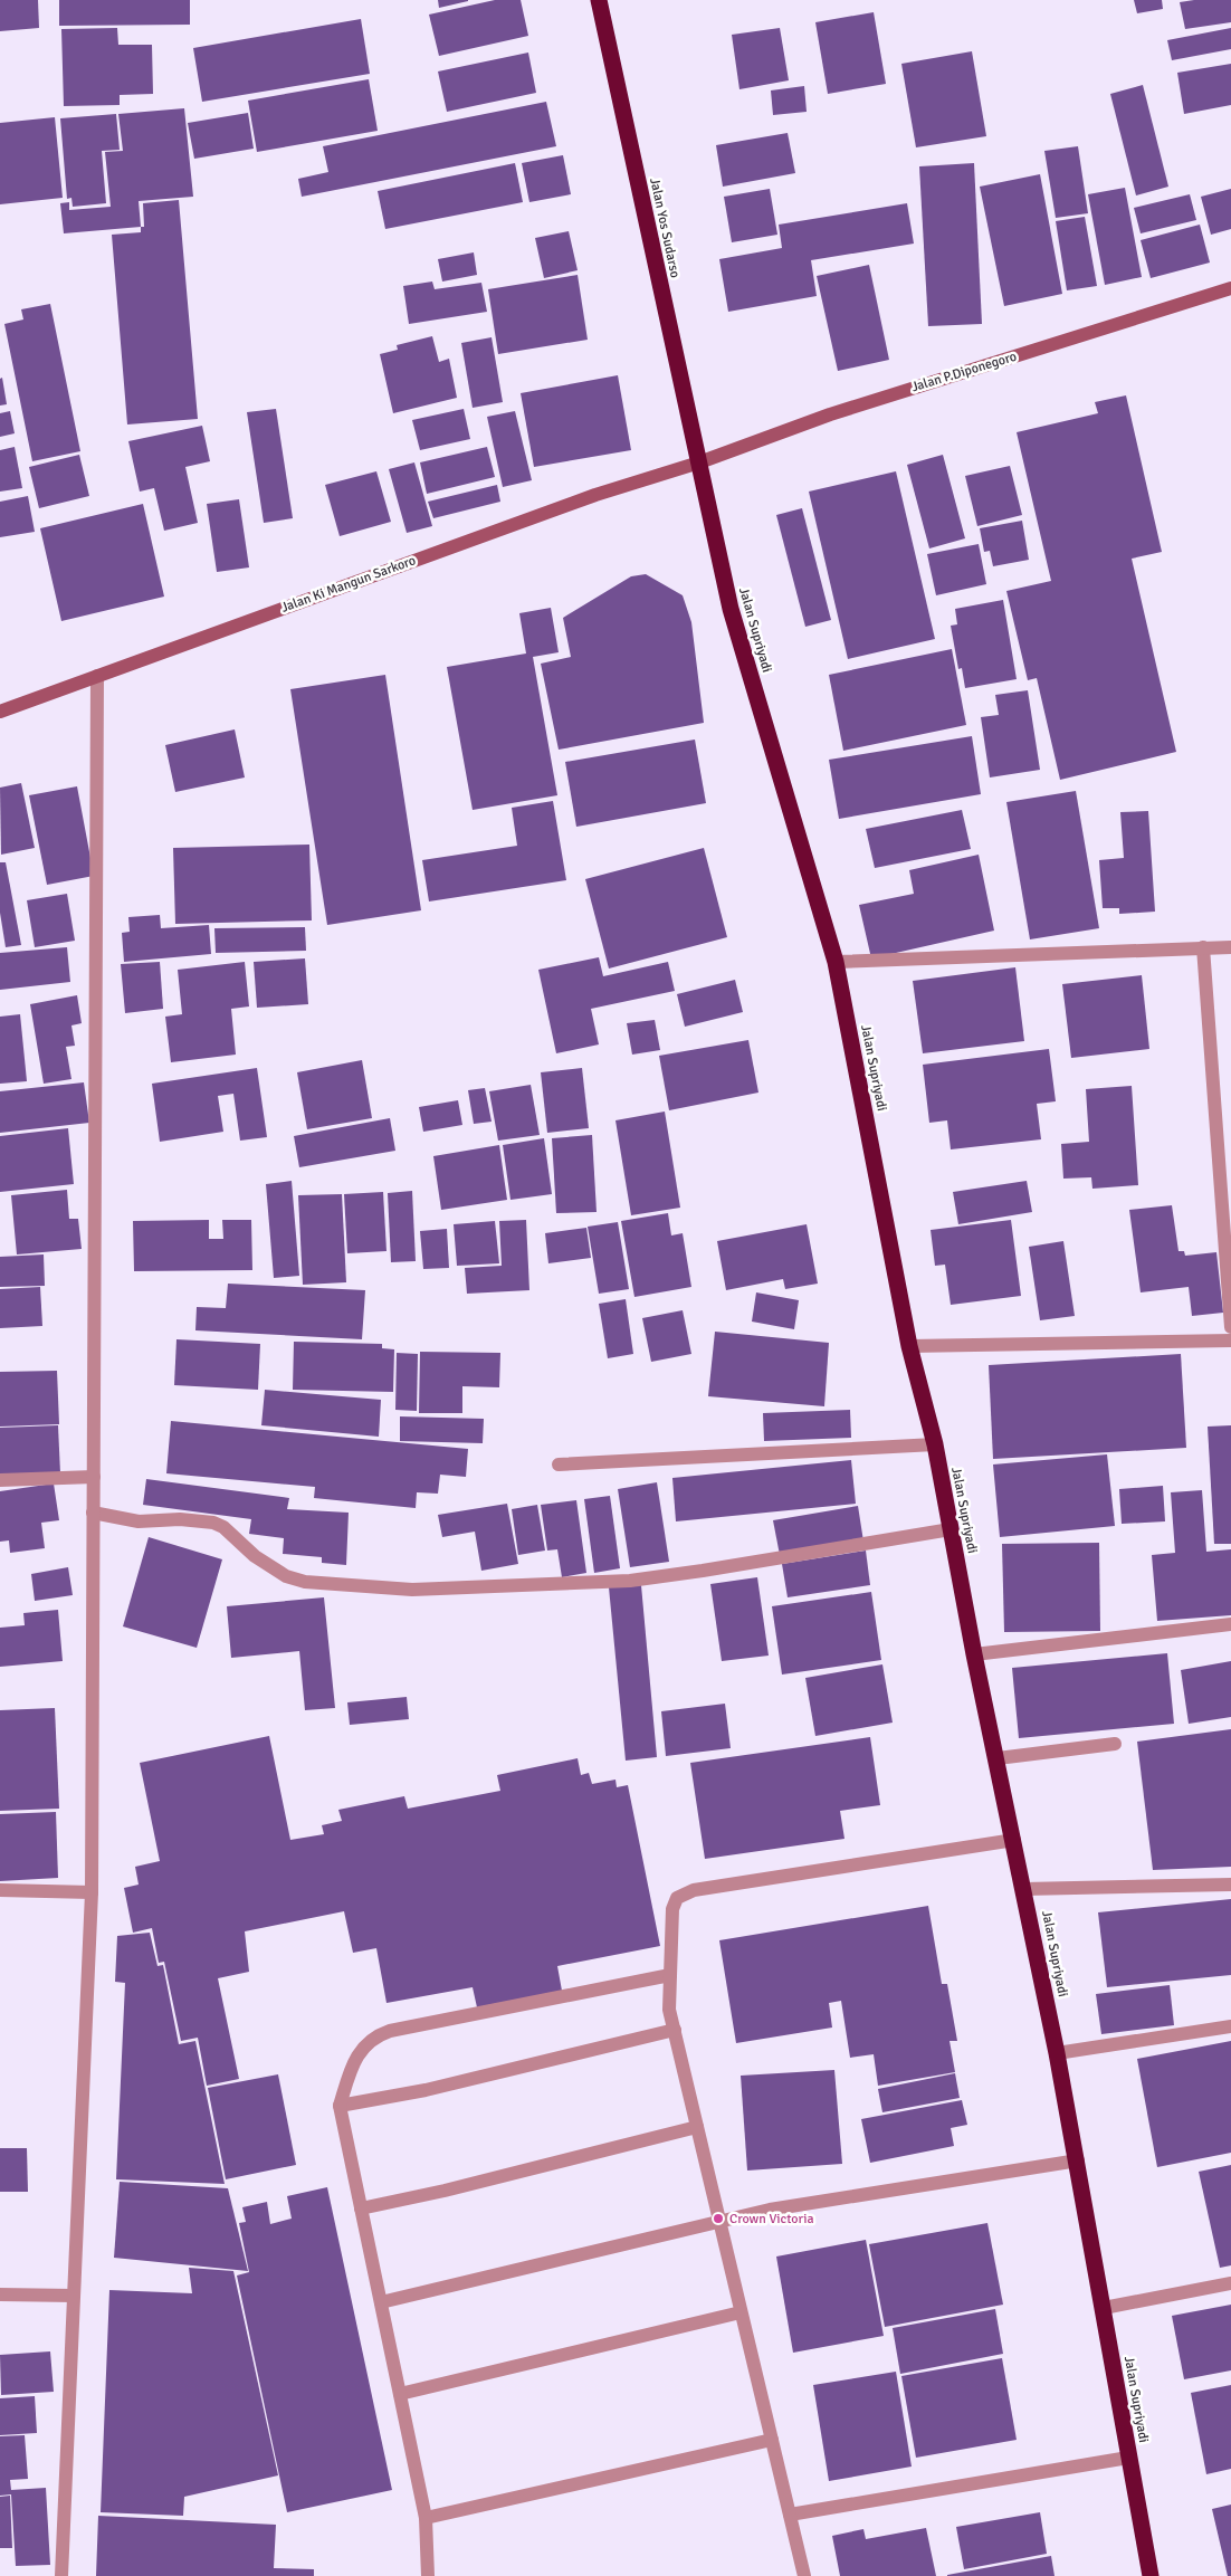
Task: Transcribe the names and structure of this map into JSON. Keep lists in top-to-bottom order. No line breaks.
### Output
{"streets":{"highway":["Jalan Yos Sudarso","Jalan Supriyadi"],"main road":["Jalan P.Diponegoro","Jalan Ki Mangun Sarkoro"]},"crossings":[["Jalan Yos Sudarso","Jalan P.Diponegoro"],["Jalan Yos Sudarso","Jalan Ki Mangun Sarkoro"],["Jalan Yos Sudarso","Jalan Supriyadi"],["Jalan P.Diponegoro","Jalan Ki Mangun Sarkoro"],["Jalan P.Diponegoro","Jalan Supriyadi"],["Jalan Ki Mangun Sarkoro","Jalan Supriyadi"]],"places":["Crown Victoria"]}
